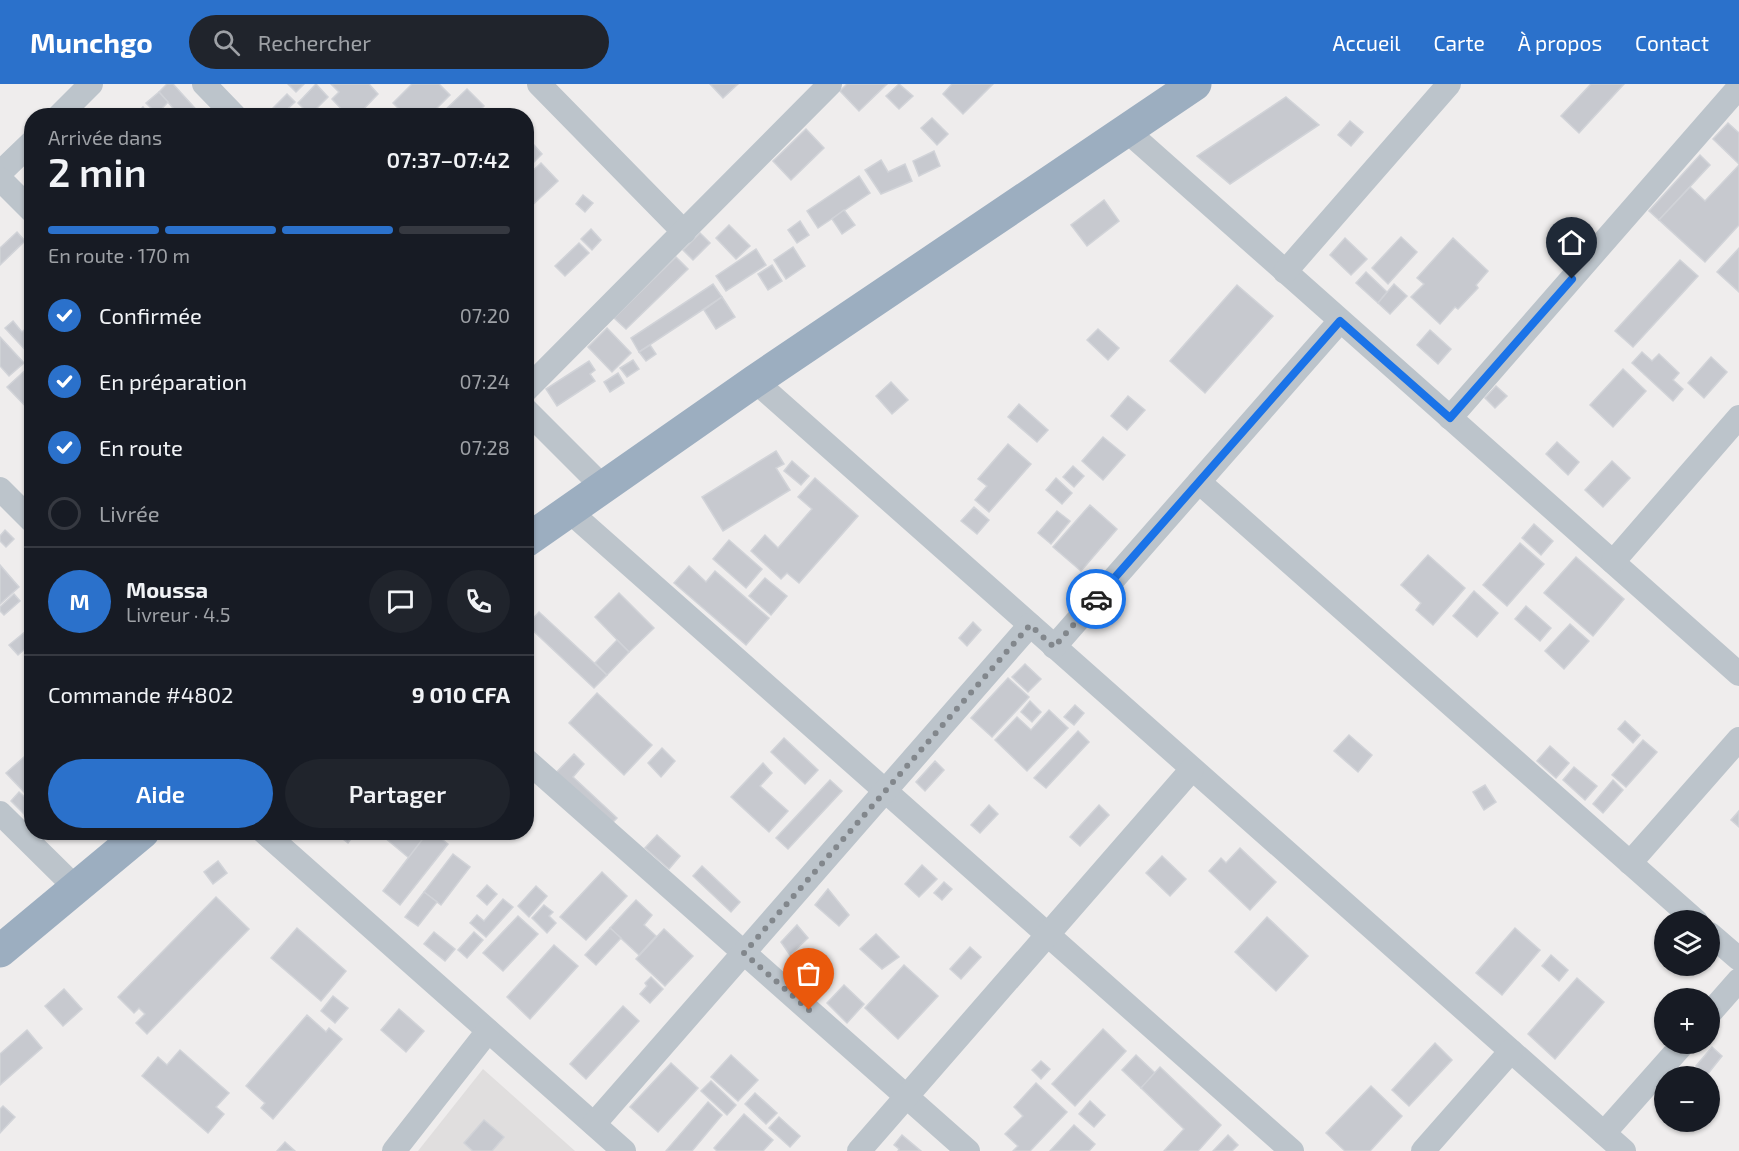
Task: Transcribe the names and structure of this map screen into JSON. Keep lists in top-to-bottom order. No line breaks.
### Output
{"page":{"header":"Munchgo","search":"Rechercher","nav":["Accueil","Carte","À propos","Contact"],"heading":["2 min","Arrivée dans","07:37–07:42"],"panel":["Moussa","Livreur · 4.5","Commande #4802","9 010 CFA"],"bar":"En route · 170 m","list":[["Confirmée","07:20"],["En préparation","07:24"],["En route","07:28"],"Livrée"],"round":"M","buttons":["Aide","Partager"],"map_buttons":["+","−"]}}
